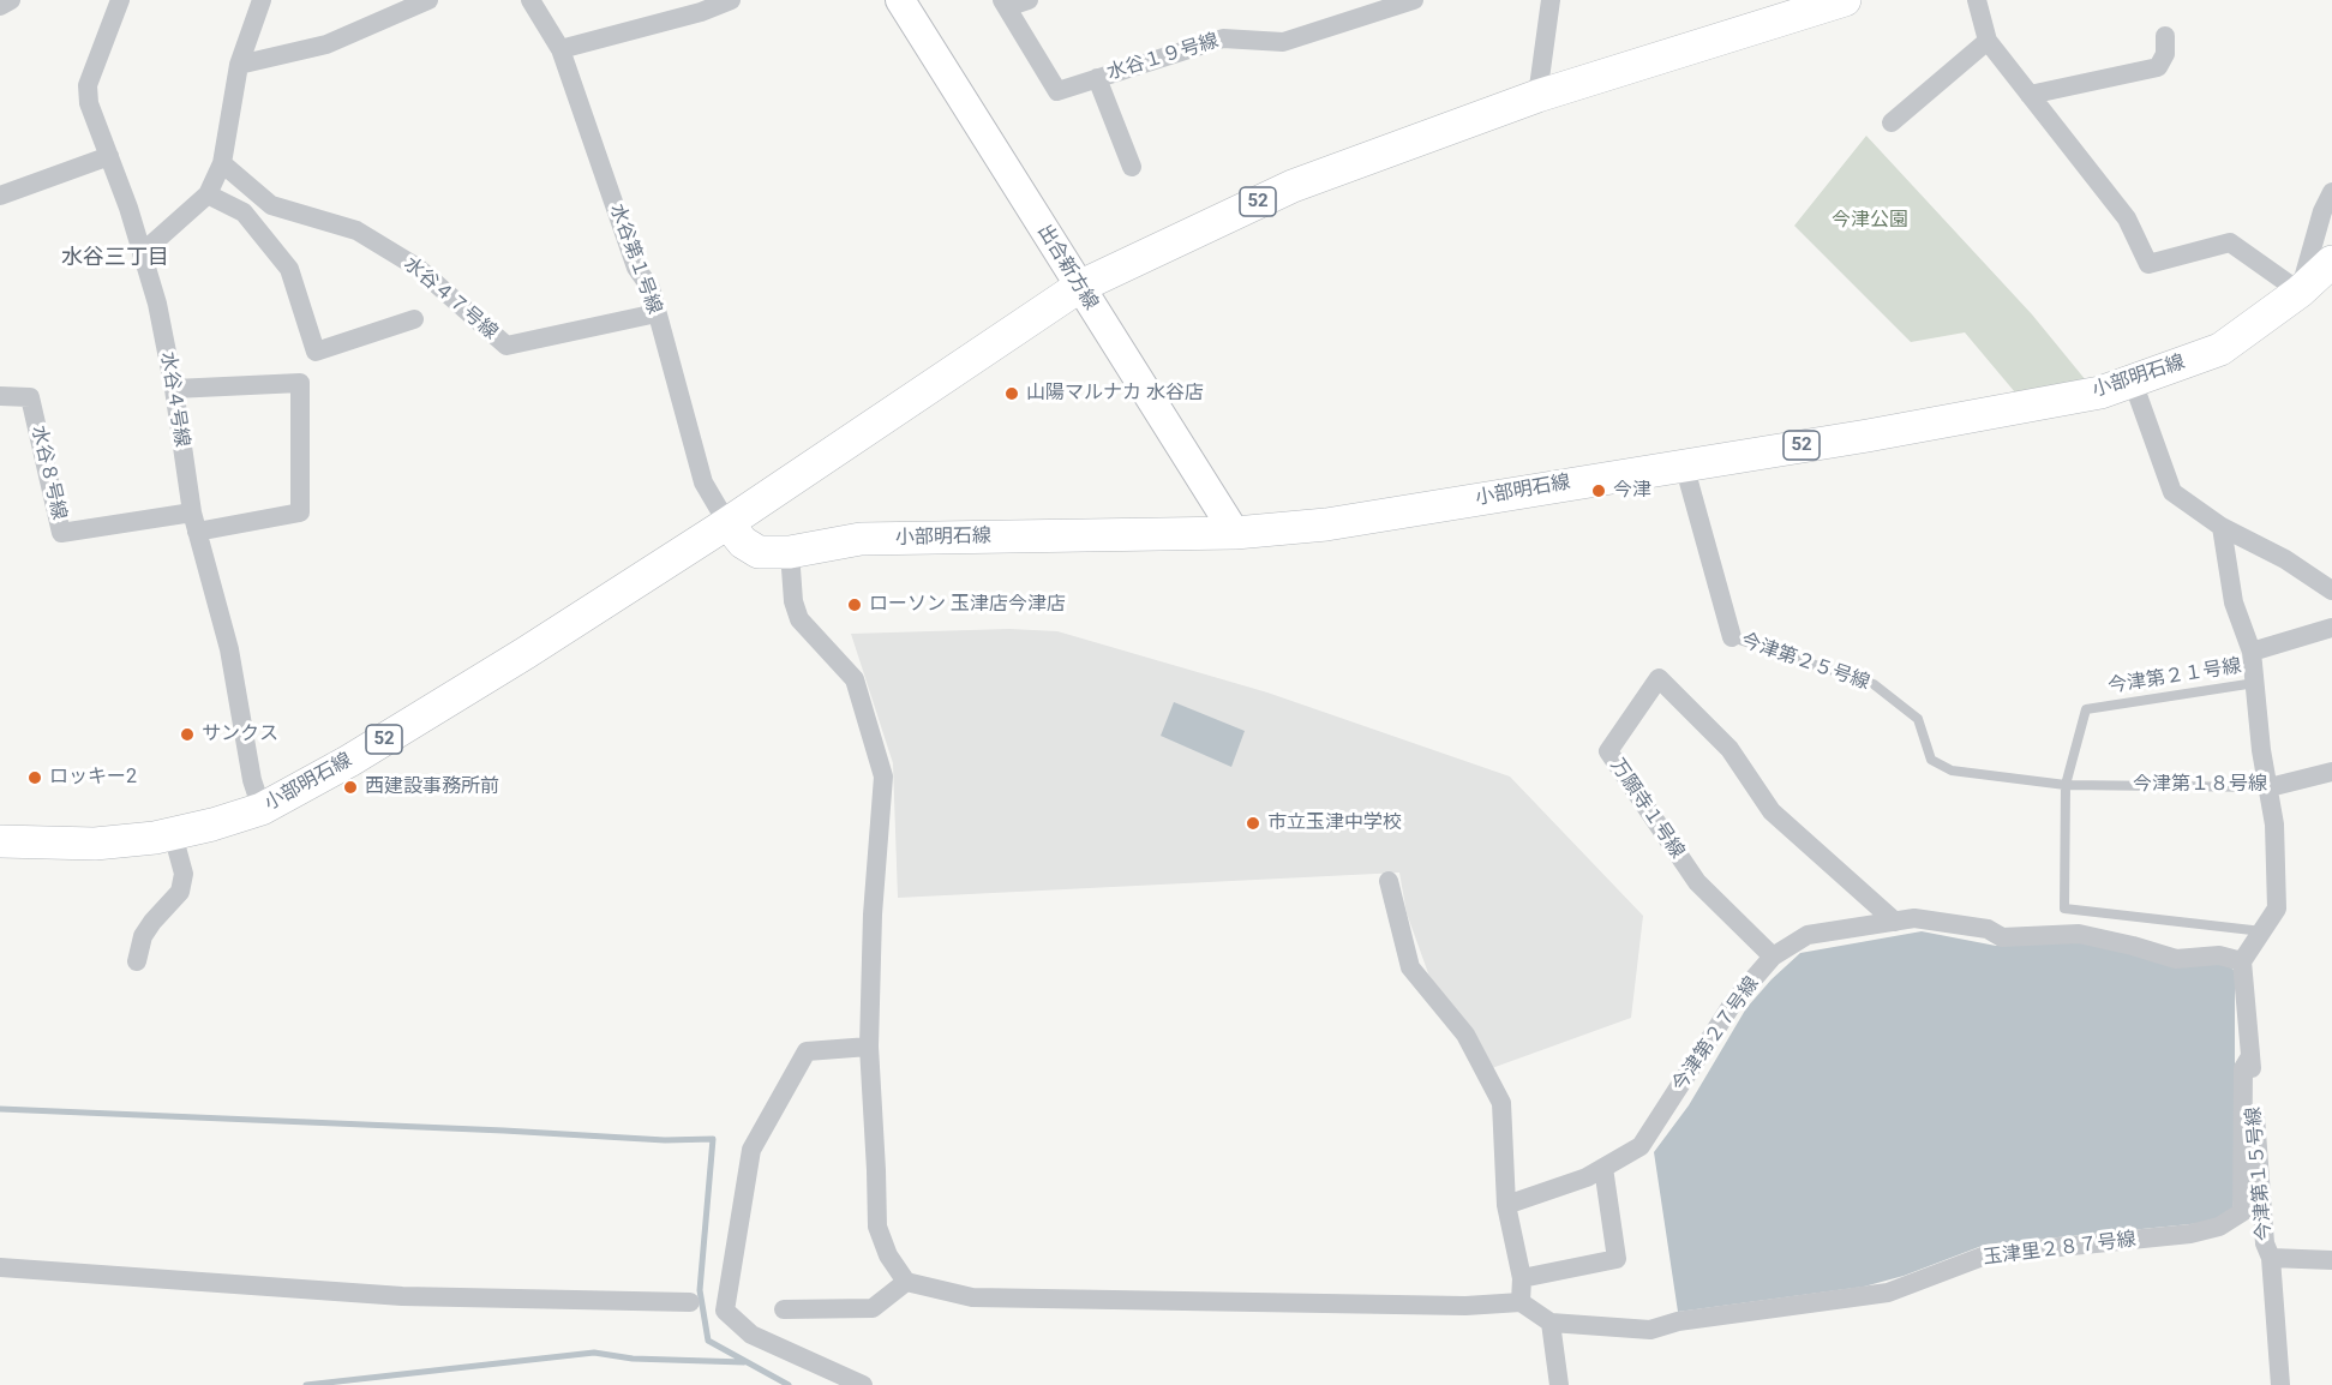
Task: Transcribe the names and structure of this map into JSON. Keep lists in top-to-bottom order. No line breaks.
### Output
{"streets":{"main road":["52","小部明石線"],"street":["水谷１９号線","水谷第１号線","出合新方線","水谷４７号線","水谷４号線","水谷８号線","今津第２５号線","今津第１８号線","万願寺１号線","今津第２７号線","今津第１５号線","玉津里２８７号線"],"lane":["今津第２１号線"]},"crossings":[["水谷第１号線","水谷４７号線"],["水谷第１号線","小部明石線"],["出合新方線","小部明石線"],["小部明石線","水谷４号線"],["小部明石線","今津第２５号線"],["水谷４号線","水谷８号線"],["今津第２５号線","今津第１８号線"],["今津第２１号線","今津第１８号線"],["万願寺１号線","今津第２７号線"],["今津第２７号線","今津第１５号線"],["今津第１５号線","玉津里２８７号線"]],"districts":["水谷三丁目"],"parks":["今津公園"],"places":["山陽マルナカ 水谷店","今津","ローソン 玉津店今津店","サンクス","ロッキー2","西建設事務所前","市立玉津中学校"]}
